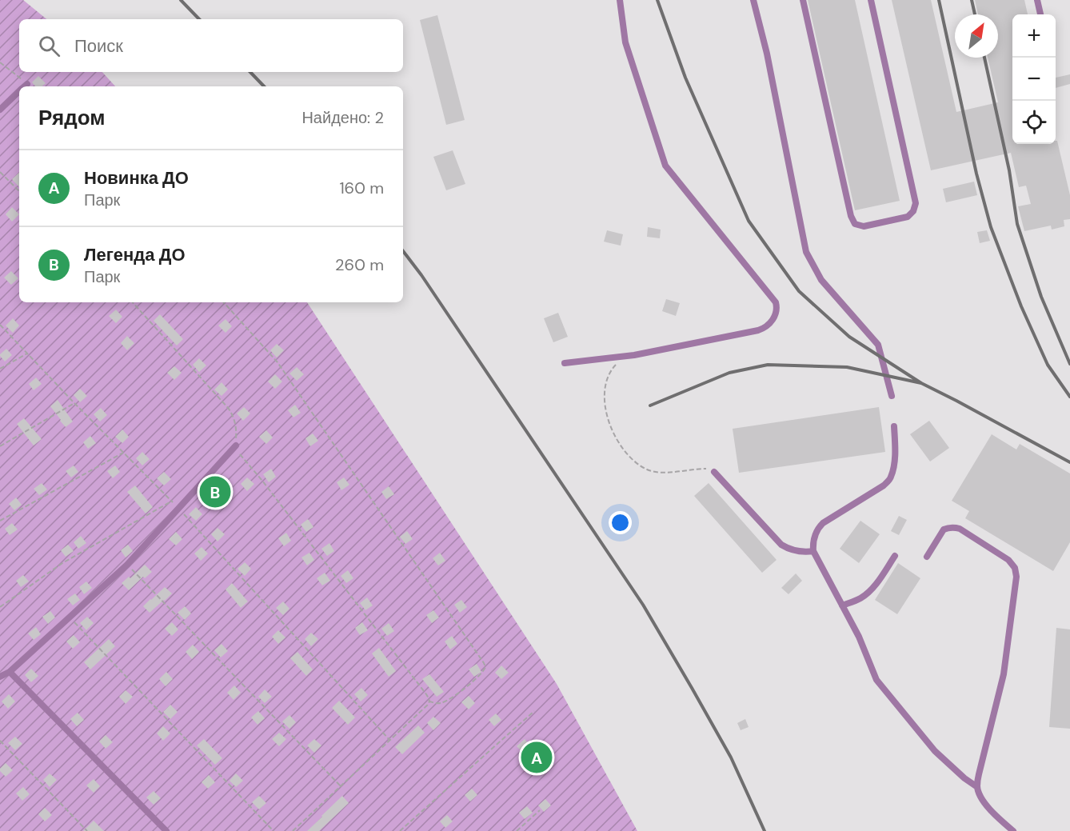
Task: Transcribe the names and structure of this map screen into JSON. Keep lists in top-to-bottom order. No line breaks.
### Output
{"north":"top right","page":{"map_buttons":["+","−"],"search":"Поиск","heading":["Рядом","Найдено: 2"],"list":[{"mark":"A","name":"Новинка ДО","note":"Парк","value":"160 m"},{"mark":"B","name":"Легенда ДО","note":"Парк","value":"260 m"}],"pins":["B","A"]}}
